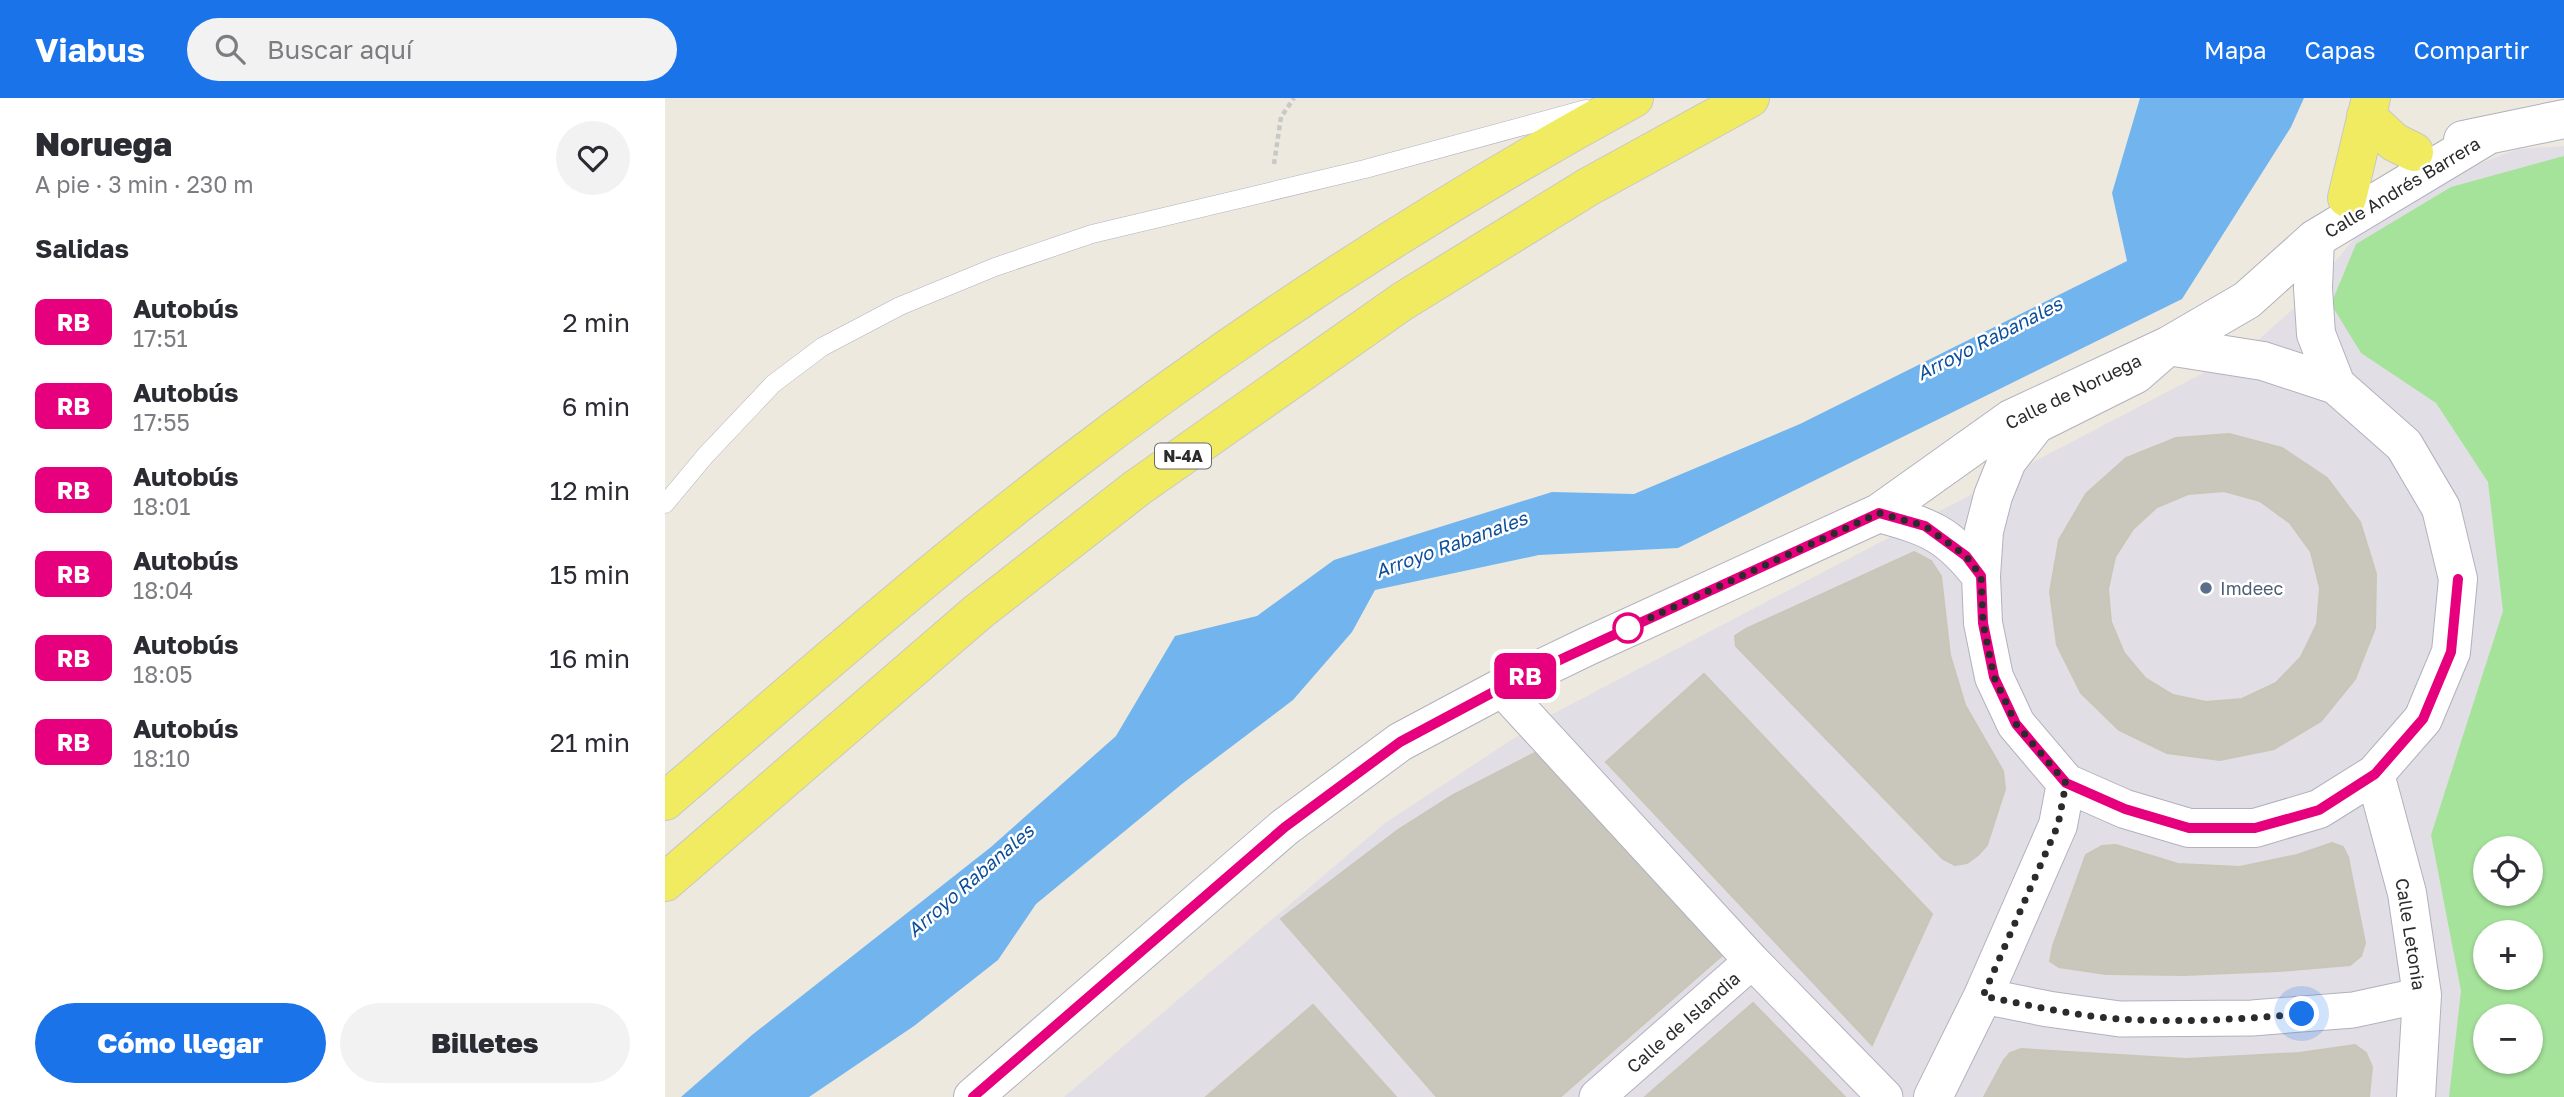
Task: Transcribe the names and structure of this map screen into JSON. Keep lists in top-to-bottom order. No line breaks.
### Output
{"streets":{"main road":["N-4A"],"street":["Calle Andrés Barrera","Calle de Noruega","Calle Letonia","Calle de Islandia"]},"crossings":[["Calle Andrés Barrera","Calle de Noruega"]],"water":["Arroyo Rabanales"],"places":["Imdeec"],"lines":["bus line RB"],"page":{"header":"Viabus","search":"Buscar aquí","nav":["Mapa","Capas","Compartir"],"heading":[["Noruega","A pie · 3 min · 230 m"],"Salidas"],"on_map":"RB","list":[{"mark":"RB","name":"Autobús","note":"17:51","value":"2 min"},{"mark":"RB","name":"Autobús","note":"17:55","value":"6 min"},{"mark":"RB","name":"Autobús","note":"18:01","value":"12 min"},{"mark":"RB","name":"Autobús","note":"18:04","value":"15 min"},{"mark":"RB","name":"Autobús","note":"18:05","value":"16 min"},{"mark":"RB","name":"Autobús","note":"18:10","value":"21 min"}],"map_buttons":["+","−"],"buttons":["Cómo llegar","Billetes"]}}
